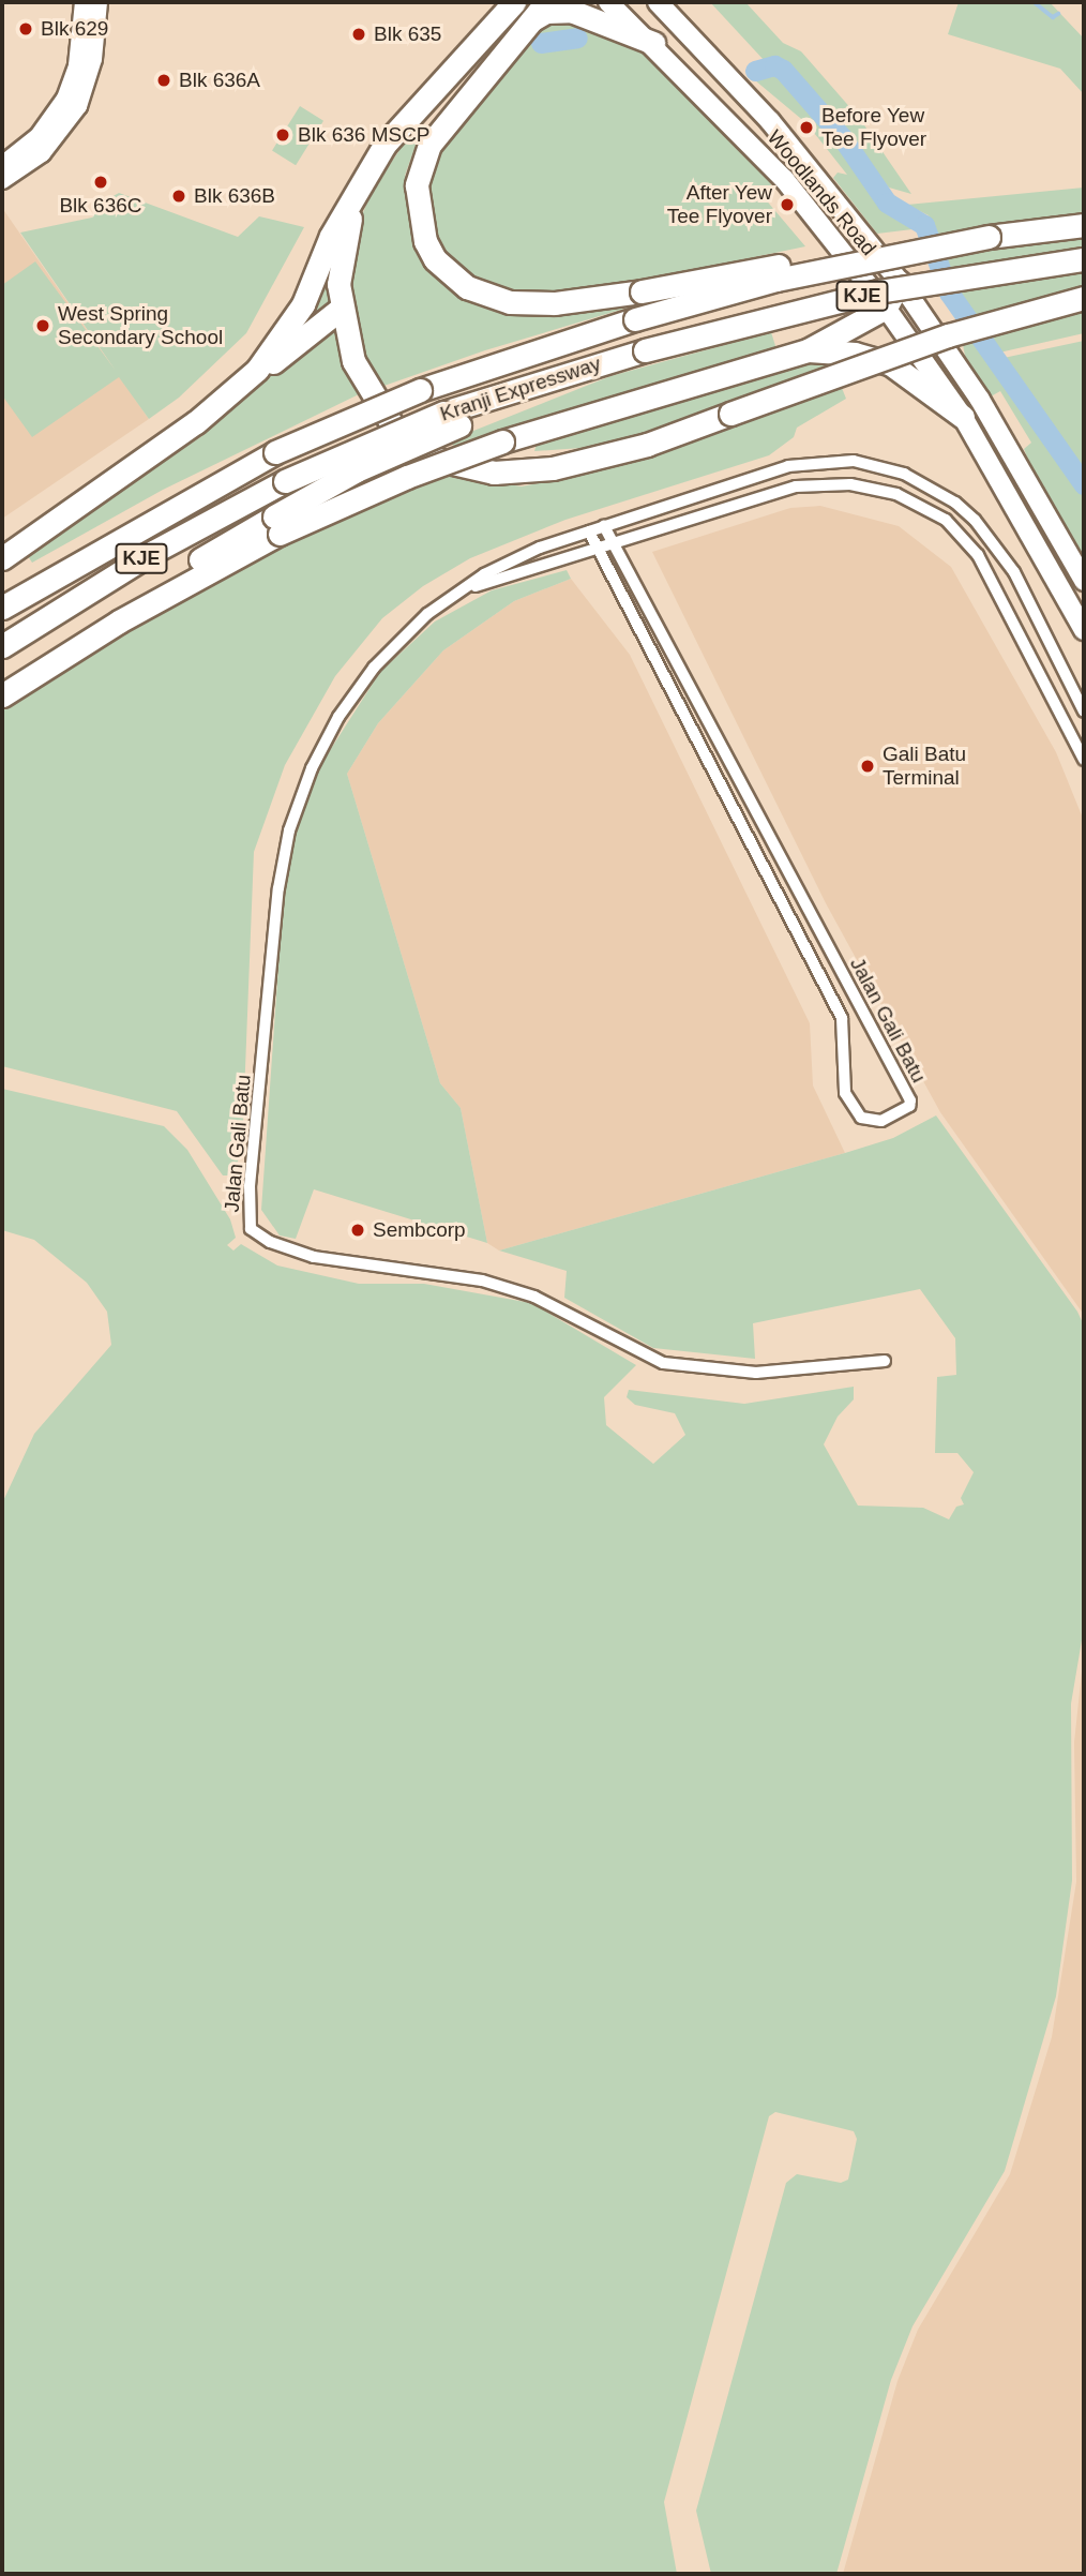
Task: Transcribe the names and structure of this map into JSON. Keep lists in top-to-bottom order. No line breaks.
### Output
{"streets":{"highway":["KJE","Kranji Expressway"],"main road":["Woodlands Road"],"street":["Jalan Gali Batu"]},"places":["Blk 629","Blk 635","Blk 636A","Before Yew Tee Flyover","Blk 636 MSCP","Blk 636C","Blk 636B","After Yew Tee Flyover","West Spring Secondary School","Gali Batu Terminal","Sembcorp"]}
